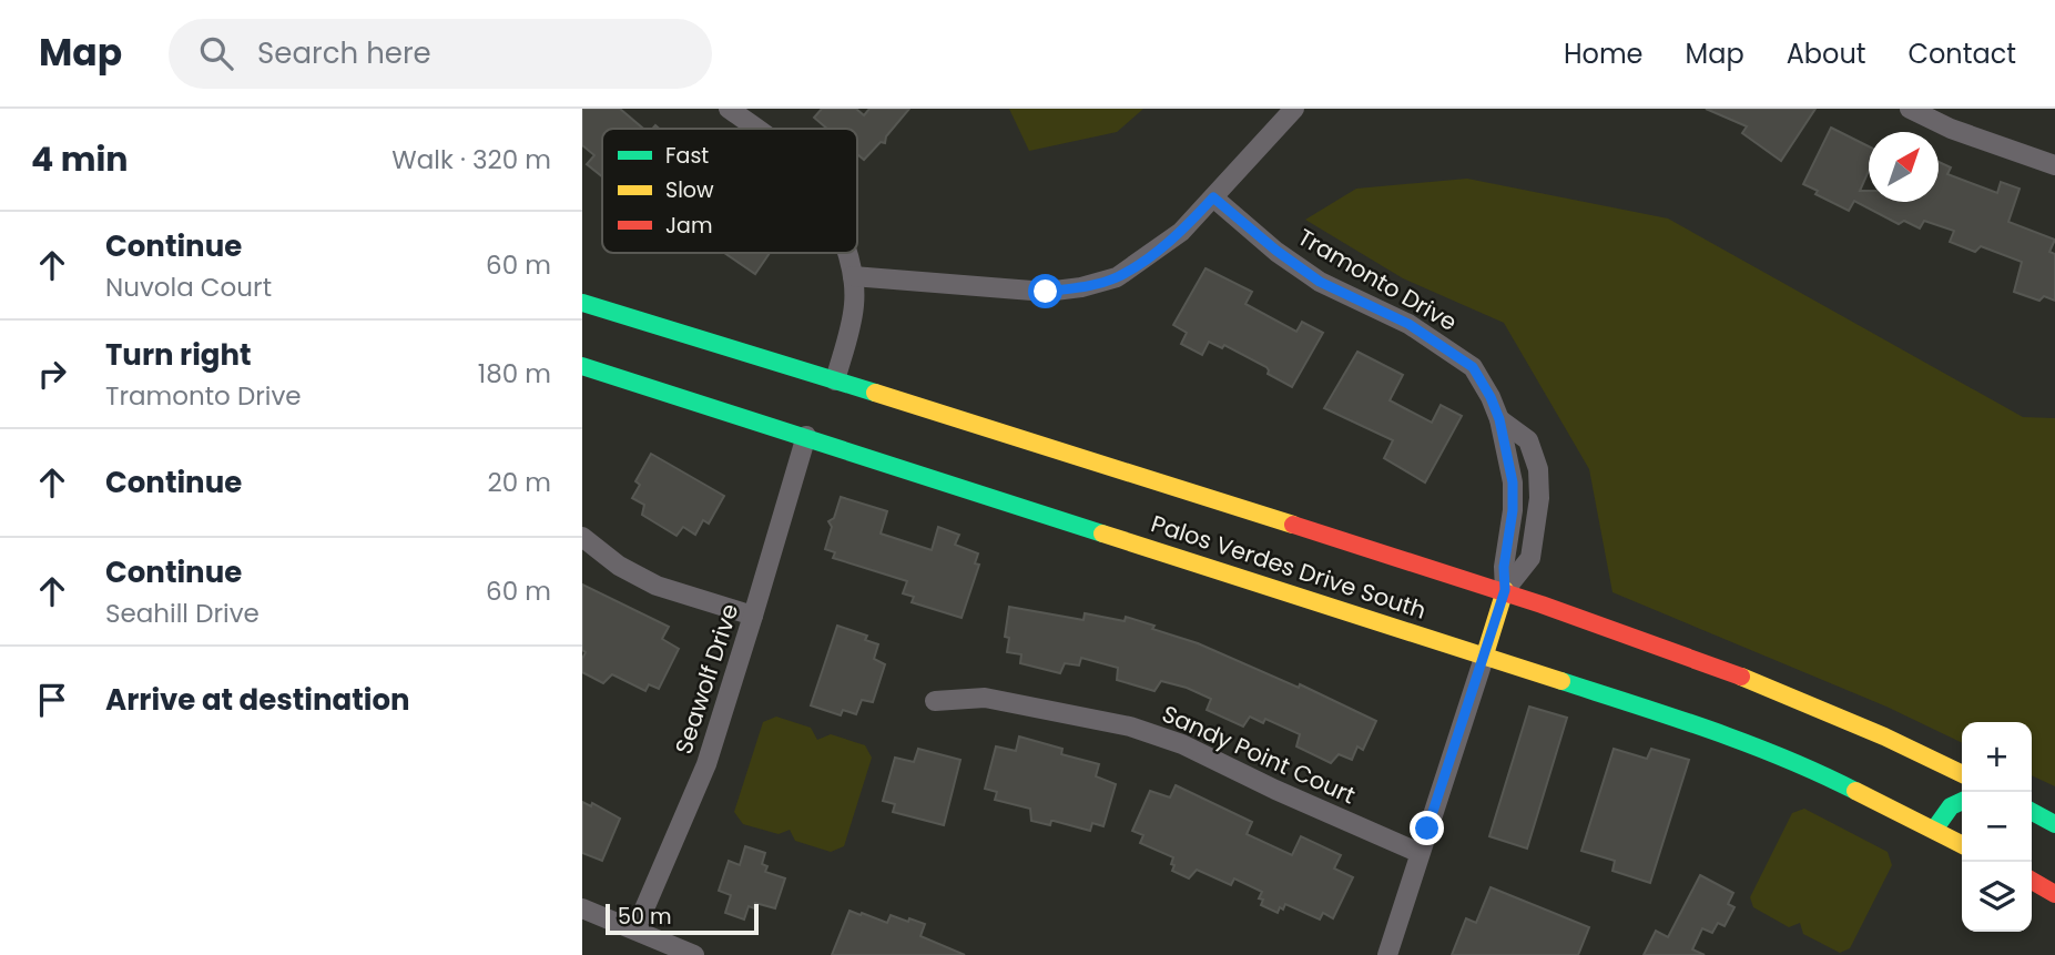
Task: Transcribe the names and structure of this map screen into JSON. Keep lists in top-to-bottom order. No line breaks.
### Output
{"streets":{"main road":["Palos Verdes Drive South"],"street":["Tramonto Drive","Seawolf Drive","Sandy Point Court"]},"crossings":[["Tramonto Drive","Palos Verdes Drive South"],["Palos Verdes Drive South","Seawolf Drive"]],"legend":["Fast","Slow","Jam"],"scale_bar":"50 m","north":"top right","page":{"header":"Map","search":"Search here","nav":["Home","Map","About","Contact"],"heading":["4 min","Walk · 320 m"],"list":[["Continue","Nuvola Court","60 m"],["Turn right","Tramonto Drive","180 m"],["Continue","20 m"],["Continue","Seahill Drive","60 m"],"Arrive at destination"],"map_buttons":["+","−"],"scale":"50 m"}}
